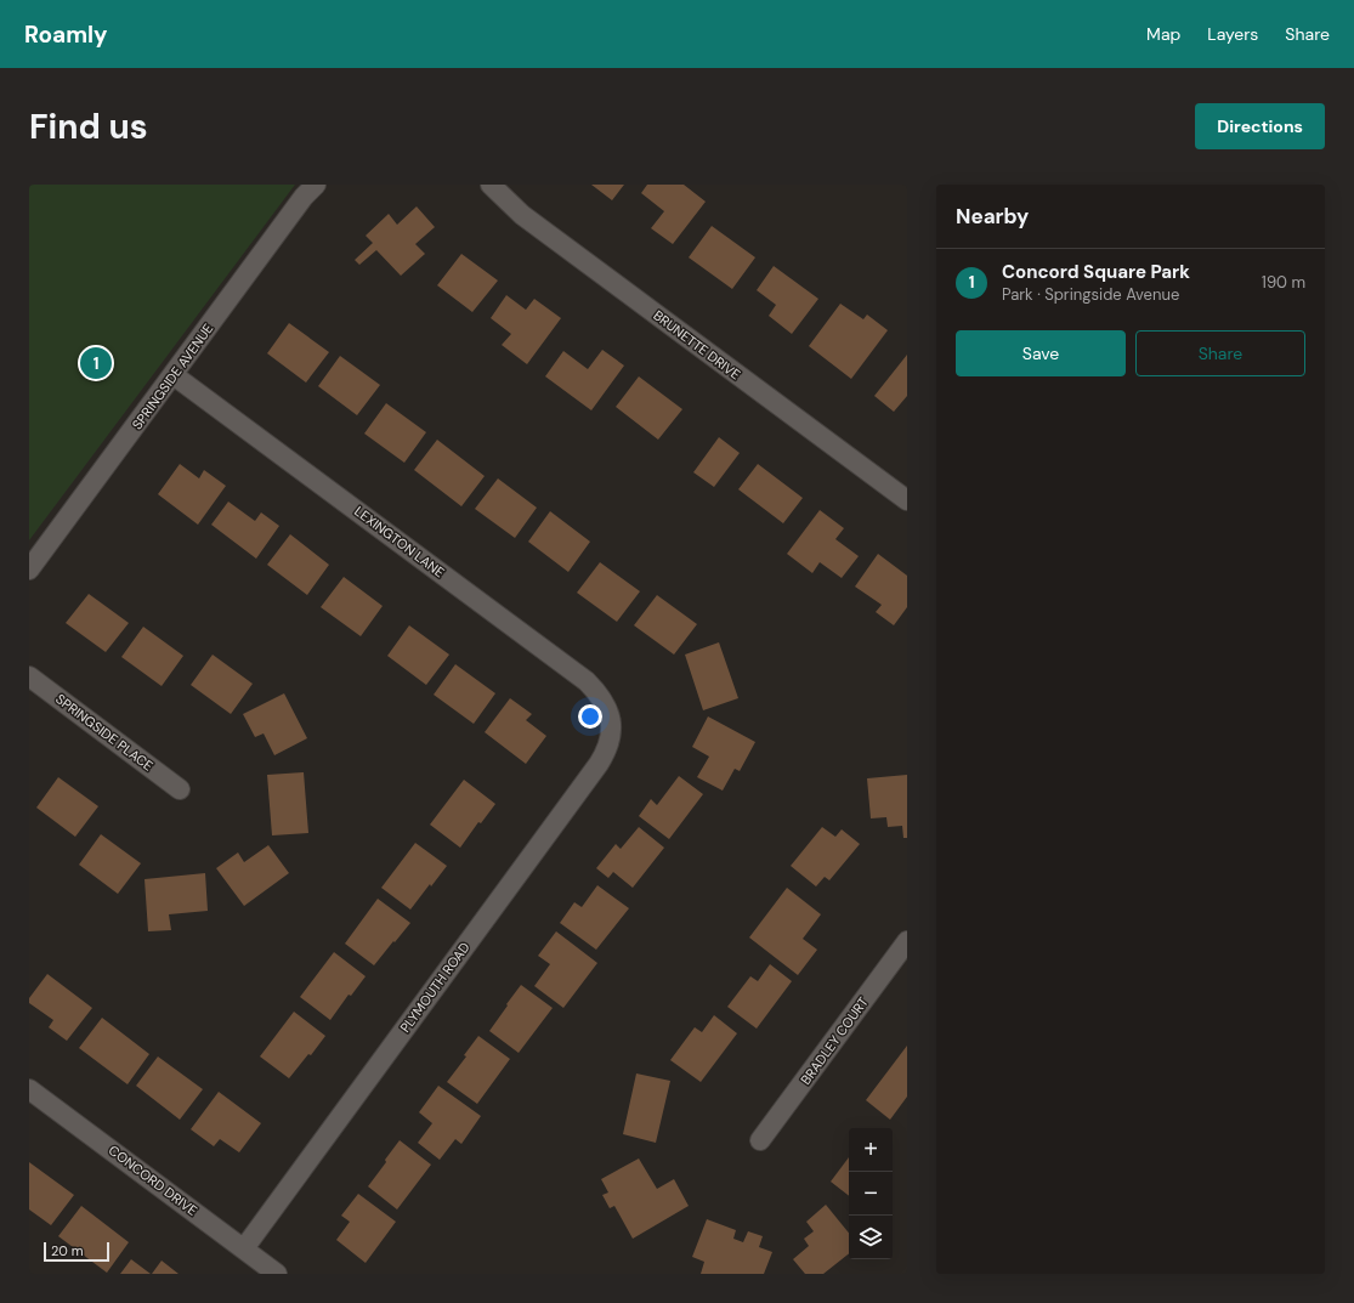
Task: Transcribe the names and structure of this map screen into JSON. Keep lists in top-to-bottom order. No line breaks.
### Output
{"streets":{"street":["BRUNETTE DRIVE","SPRINGSIDE AVENUE","LEXINGTON LANE","SPRINGSIDE PLACE","PLYMOUTH ROAD","BRADLEY COURT","CONCORD DRIVE"]},"crossings":[["SPRINGSIDE AVENUE","LEXINGTON LANE"],["LEXINGTON LANE","PLYMOUTH ROAD"],["PLYMOUTH ROAD","CONCORD DRIVE"]],"scale_bar":"20 m","page":{"header":"Roamly","nav":["Map","Layers","Share"],"buttons":["Directions",["Save","Share"]],"title":"Find us","heading":"Nearby","list":[{"mark":"1","name":"Concord Square Park","note":"Park · Springside Avenue","value":"190 m"}],"pins":"1","map_buttons":["+","−"],"scale":"20 m"}}
